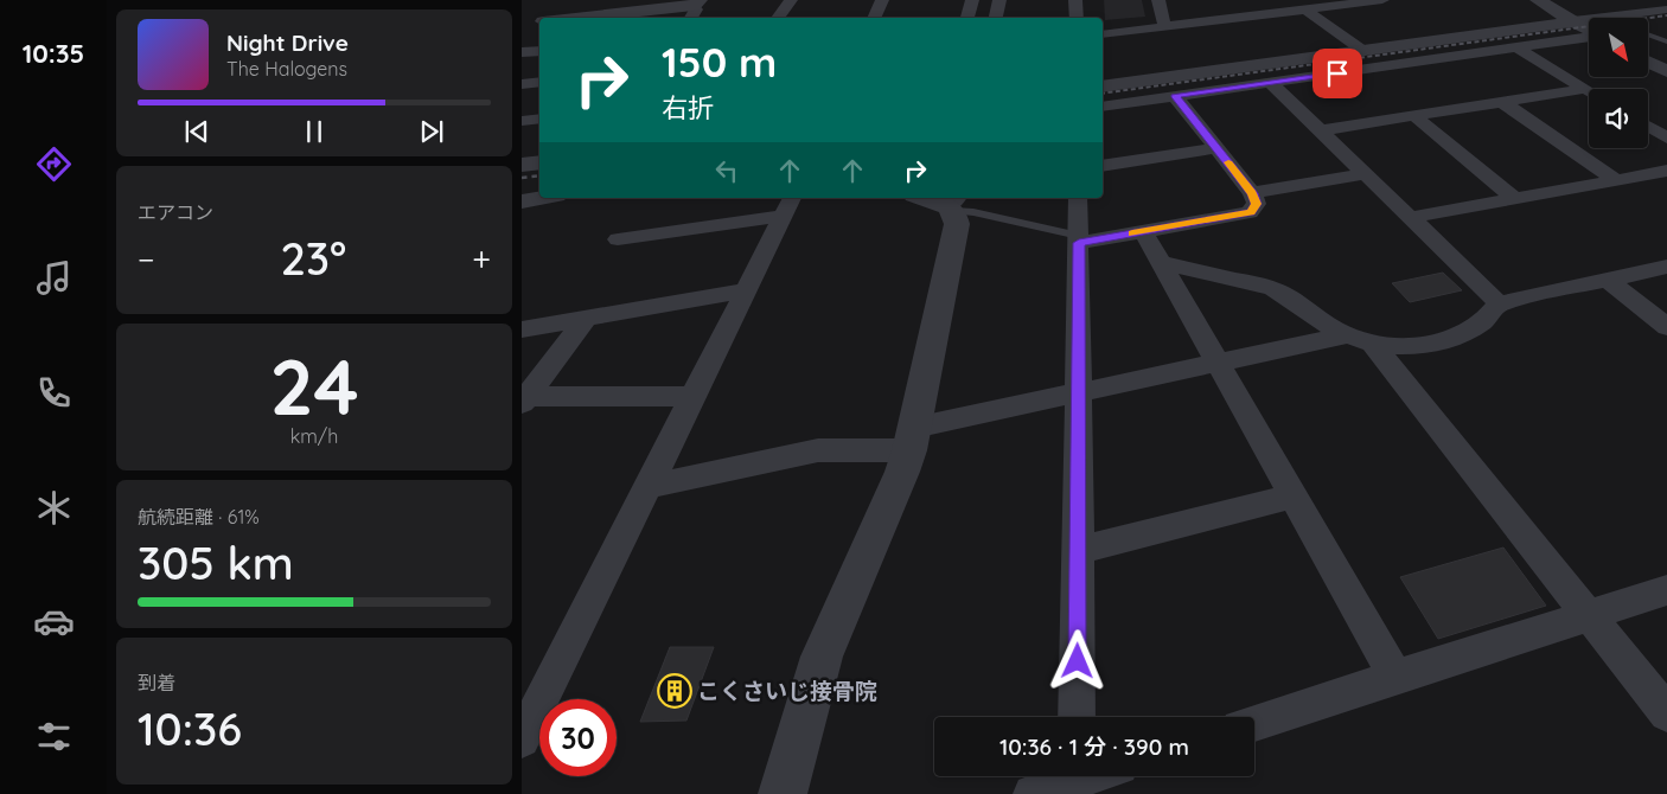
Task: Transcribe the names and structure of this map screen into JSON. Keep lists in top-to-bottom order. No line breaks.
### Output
{"places":{"building":["こくさいじ接骨院"]},"north":"bottom right","page":{"tabs":"10:35","turn":["150 m","右折"],"song":["Night Drive","The Halogens"],"tile":["エアコン",["24","km/h"],["航続距離 · 61%","305 km"],["到着","10:36"]],"heat":["−","23°","+"],"limit":"30","trip":"10:36 · 1 分 · 390 m"}}
